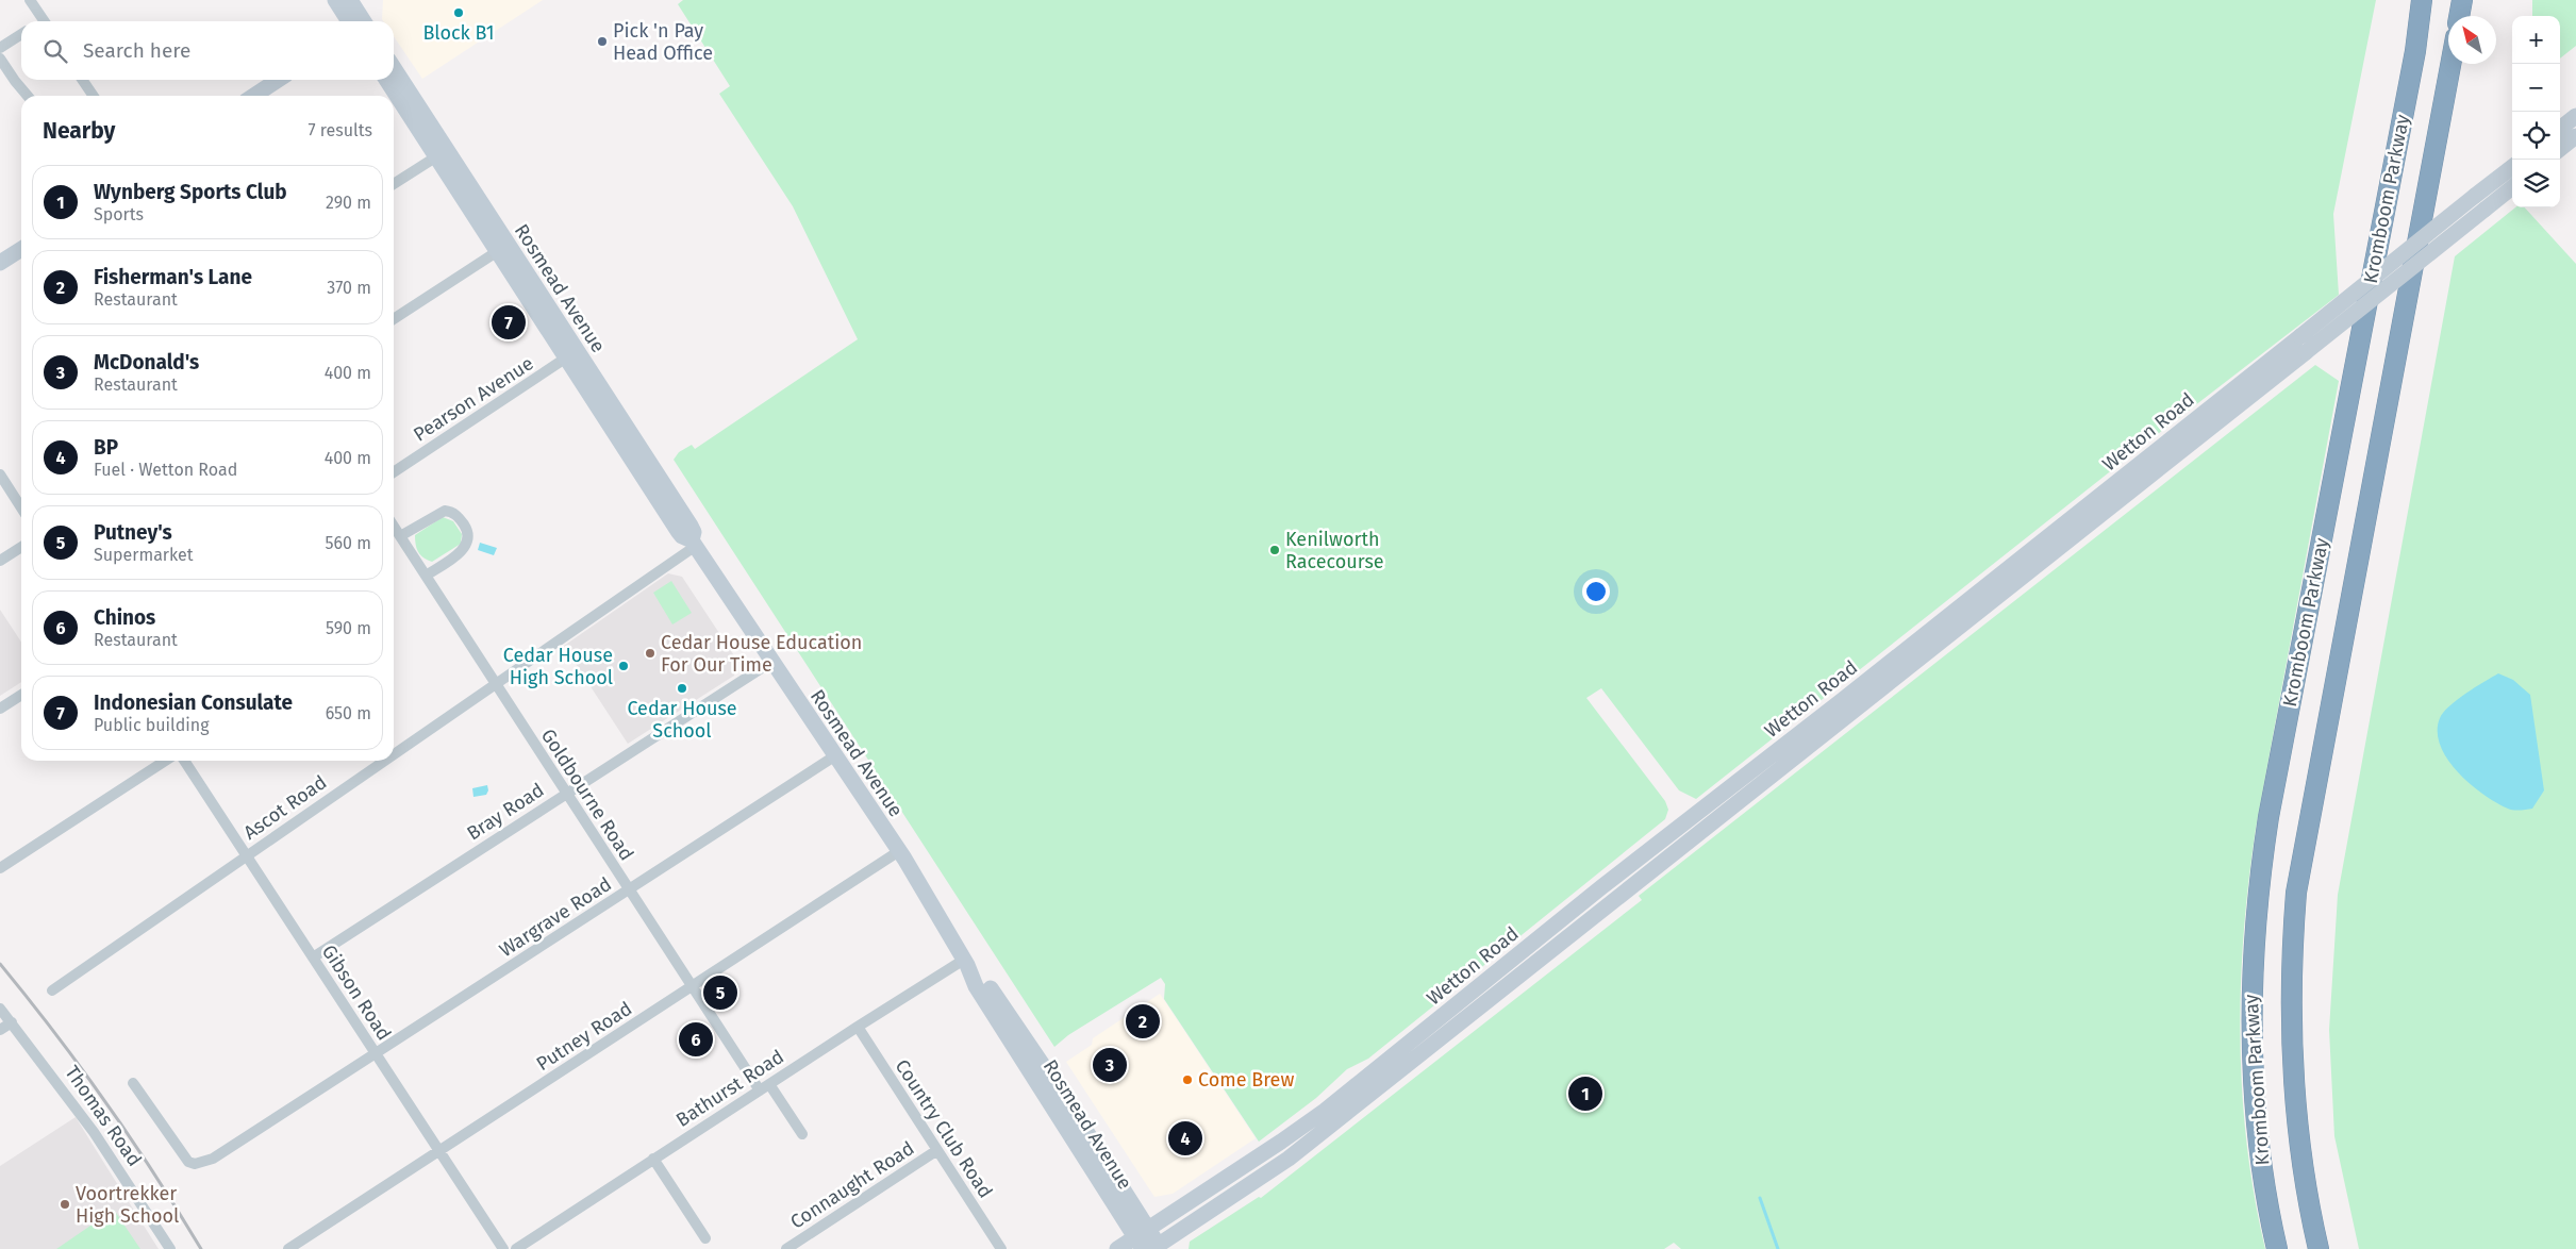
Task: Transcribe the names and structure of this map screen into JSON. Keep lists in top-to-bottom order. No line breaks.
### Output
{"streets":{"highway":["Kromboom Parkway"],"main road":["Rosmead Avenue","Wetton Road"],"street":["Pearson Avenue","Goldbourne Road","Ascot Road","Bray Road","Wargrave Road","Gibson Road","Putney Road","Bathurst Road","Thomas Road","Country Club Road","Connaught Road"]},"crossings":[["Rosmead Avenue","Pearson Avenue"],["Rosmead Avenue","Wetton Road"],["Rosmead Avenue","Ascot Road"],["Rosmead Avenue","Bray Road"],["Rosmead Avenue","Wargrave Road"],["Rosmead Avenue","Putney Road"],["Rosmead Avenue","Bathurst Road"],["Goldbourne Road","Ascot Road"],["Goldbourne Road","Bray Road"],["Goldbourne Road","Wargrave Road"],["Goldbourne Road","Putney Road"],["Goldbourne Road","Bathurst Road"],["Ascot Road","Gibson Road"],["Bray Road","Gibson Road"],["Wargrave Road","Gibson Road"],["Gibson Road","Putney Road"],["Bathurst Road","Country Club Road"],["Country Club Road","Connaught Road"]],"places":["Block B1","Pick 'n Pay Head Office","Kenilworth Racecourse","Cedar House Education For Our Time","Cedar House High School","Cedar House School","Come Brew","Voortrekker High School"],"north":"top left","page":{"map_buttons":["+","−"],"search":"Search here","heading":["Nearby","7 results"],"list":[{"mark":"1","name":"Wynberg Sports Club","note":"Sports","value":"290 m"},{"mark":"2","name":"Fisherman's Lane","note":"Restaurant","value":"370 m"},{"mark":"3","name":"McDonald's","note":"Restaurant","value":"400 m"},{"mark":"4","name":"BP","note":"Fuel · Wetton Road","value":"400 m"},{"mark":"5","name":"Putney's","note":"Supermarket","value":"560 m"},{"mark":"6","name":"Chinos","note":"Restaurant","value":"590 m"},{"mark":"7","name":"Indonesian Consulate","note":"Public building","value":"650 m"}],"pins":["7","5","2","6","3","1","4"]}}
